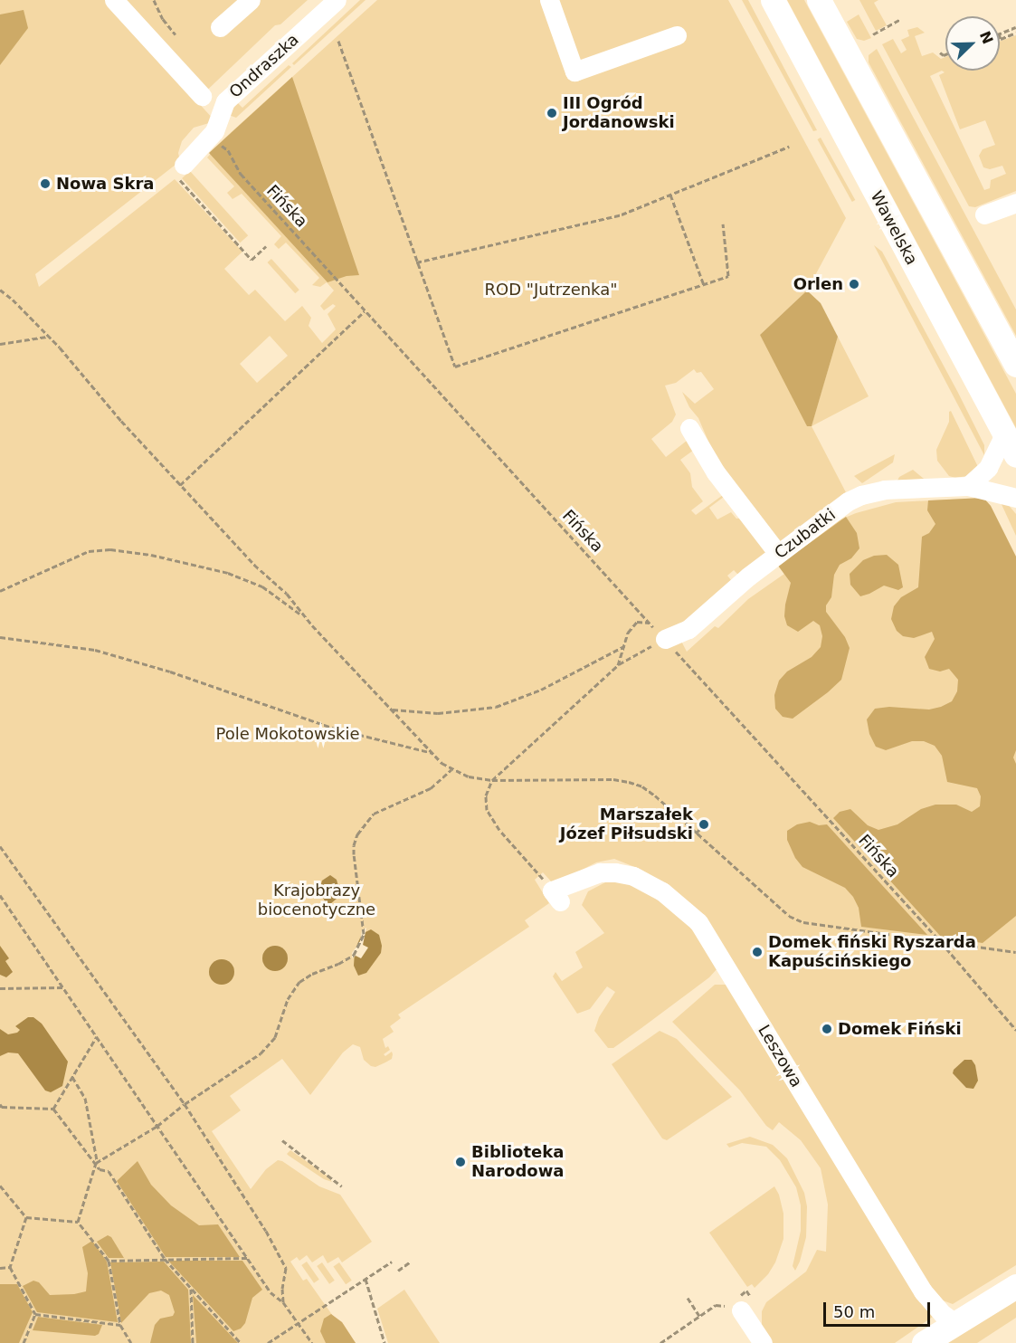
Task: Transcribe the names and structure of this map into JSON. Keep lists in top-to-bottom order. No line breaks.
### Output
{"streets":{"main road":["Wawelska"],"street":["Ondraszka","Czubatki","Leszowa"],"path":["Fińska"]},"crossings":[["Ondraszka","Fińska"],["Fińska","Czubatki"]],"parks":["ROD \"Jutrzenka\"","Pole Mokotowskie","Krajobrazy biocenotyczne"],"places":["III Ogród Jordanowski","Nowa Skra","Orlen","Marszałek Józef Piłsudski","Domek fiński Ryszarda Kapuścińskiego","Domek Fiński","Biblioteka Narodowa"],"scale_bar":"50 m","north":"top right"}
